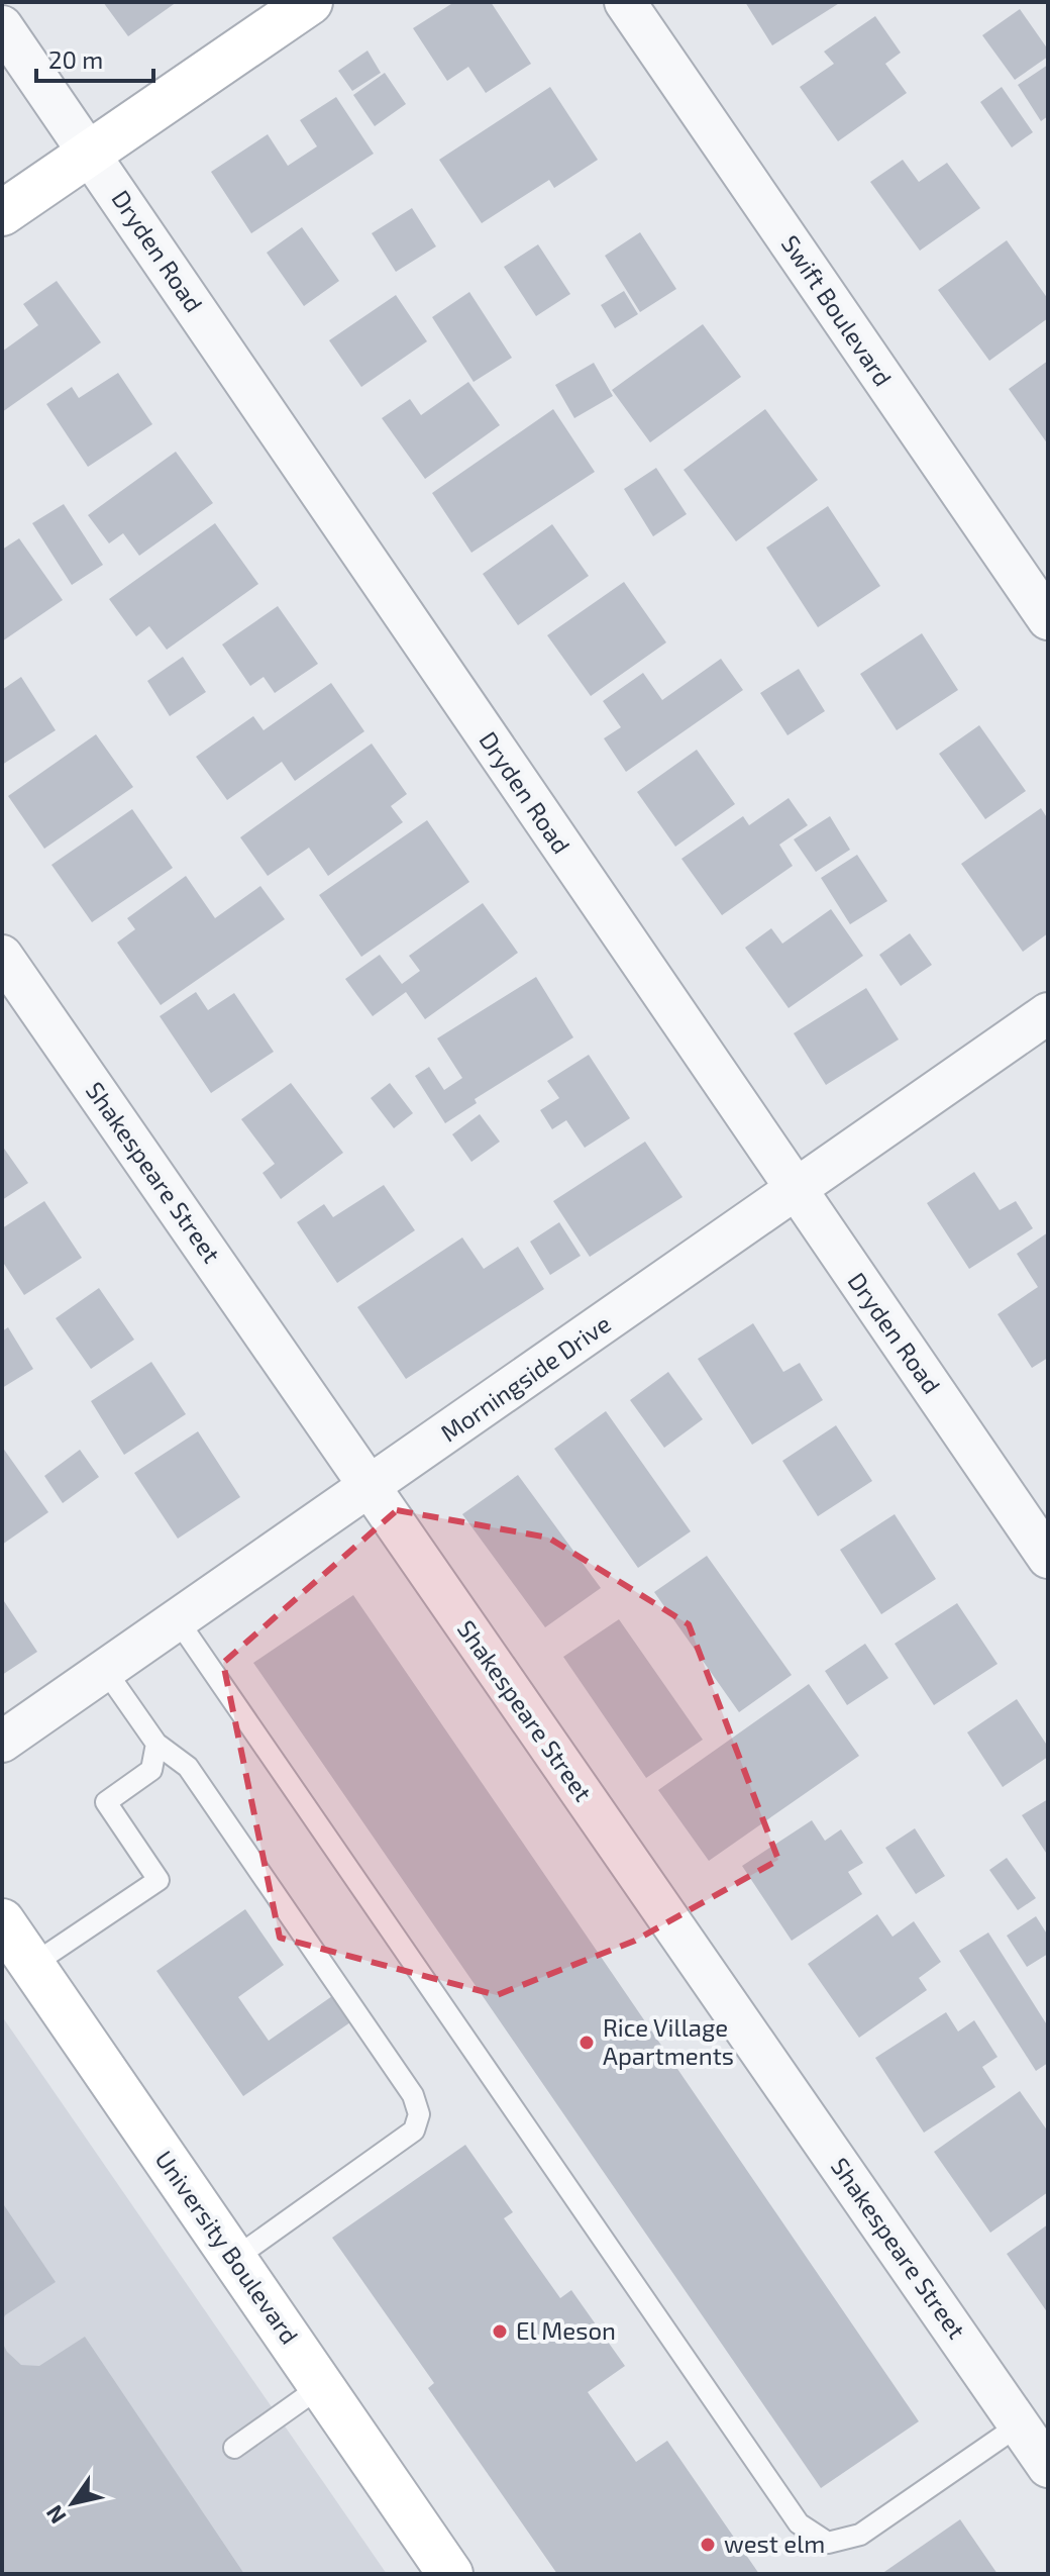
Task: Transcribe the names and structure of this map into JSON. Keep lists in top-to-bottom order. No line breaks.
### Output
{"streets":{"main road":["University Boulevard"],"street":["Dryden Road","Swift Boulevard","Shakespeare Street","Morningside Drive"]},"crossings":[["Dryden Road","Morningside Drive"],["Shakespeare Street","Morningside Drive"]],"places":["Rice Village Apartments","El Meson","west elm"],"scale_bar":"20 m","north":"bottom left"}
